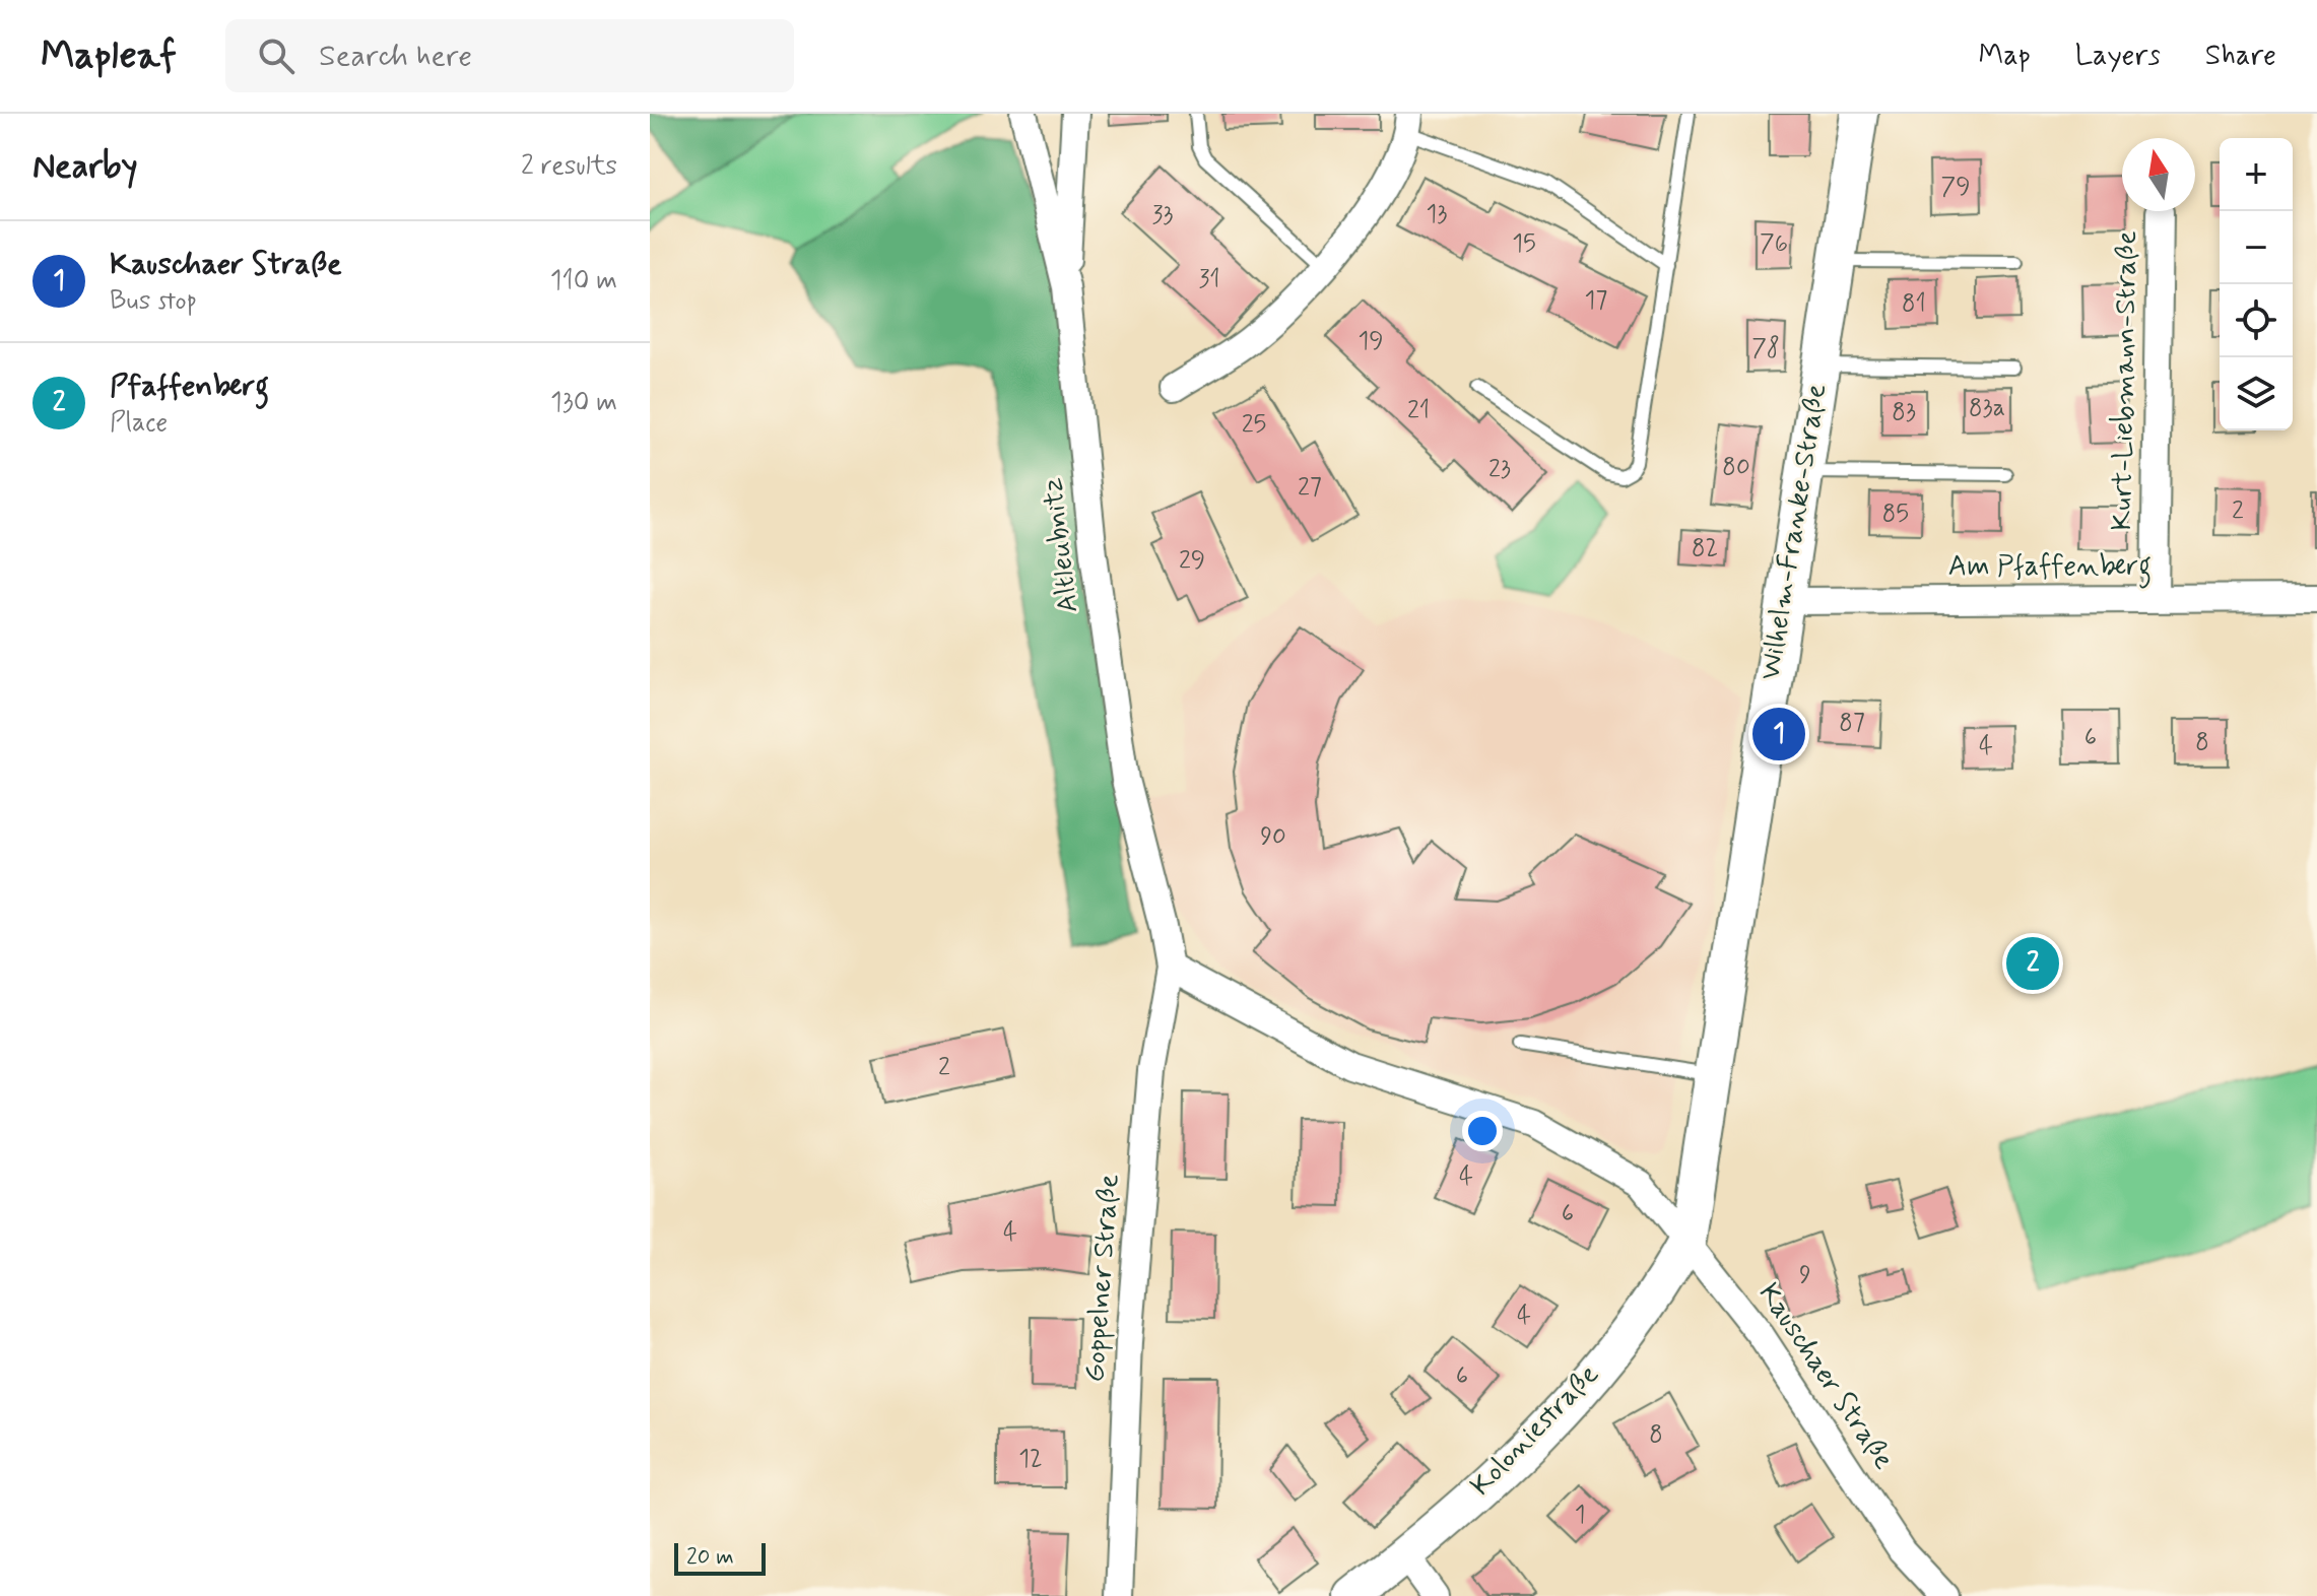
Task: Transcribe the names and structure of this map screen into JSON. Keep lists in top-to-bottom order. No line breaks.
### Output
{"streets":{"street":["Kurt-Liebmann-Straße","Wilhelm-Franke-Straße","Altleubnitz","Am Pfaffenberg","Goppelner Straße","Kauschaer Straße","Koloniestraße"]},"crossings":[["Kurt-Liebmann-Straße","Am Pfaffenberg"],["Wilhelm-Franke-Straße","Am Pfaffenberg"],["Wilhelm-Franke-Straße","Kauschaer Straße"],["Wilhelm-Franke-Straße","Koloniestraße"],["Altleubnitz","Goppelner Straße"],["Altleubnitz","Kauschaer Straße"],["Goppelner Straße","Kauschaer Straße"],["Kauschaer Straße","Koloniestraße"]],"house_numbers":["79","13","33","15","76","31","17","81","19","78","83a","21","83","25","80","23","27","2","85","82","29","87","6","8","4","90","2","4","6","4","9","4","6","8","12","1"],"scale_bar":"20 m","north":"top","page":{"header":"Mapleaf","search":"Search here","nav":["Map","Layers","Share"],"heading":["Nearby","2 results"],"map_buttons":["+","−"],"list":[{"mark":"1","name":"Kauschaer Straße","note":"Bus stop","value":"110 m"},{"mark":"2","name":"Pfaffenberg","note":"Place","value":"130 m"}],"pins":["1","2"],"scale":"20 m"}}
